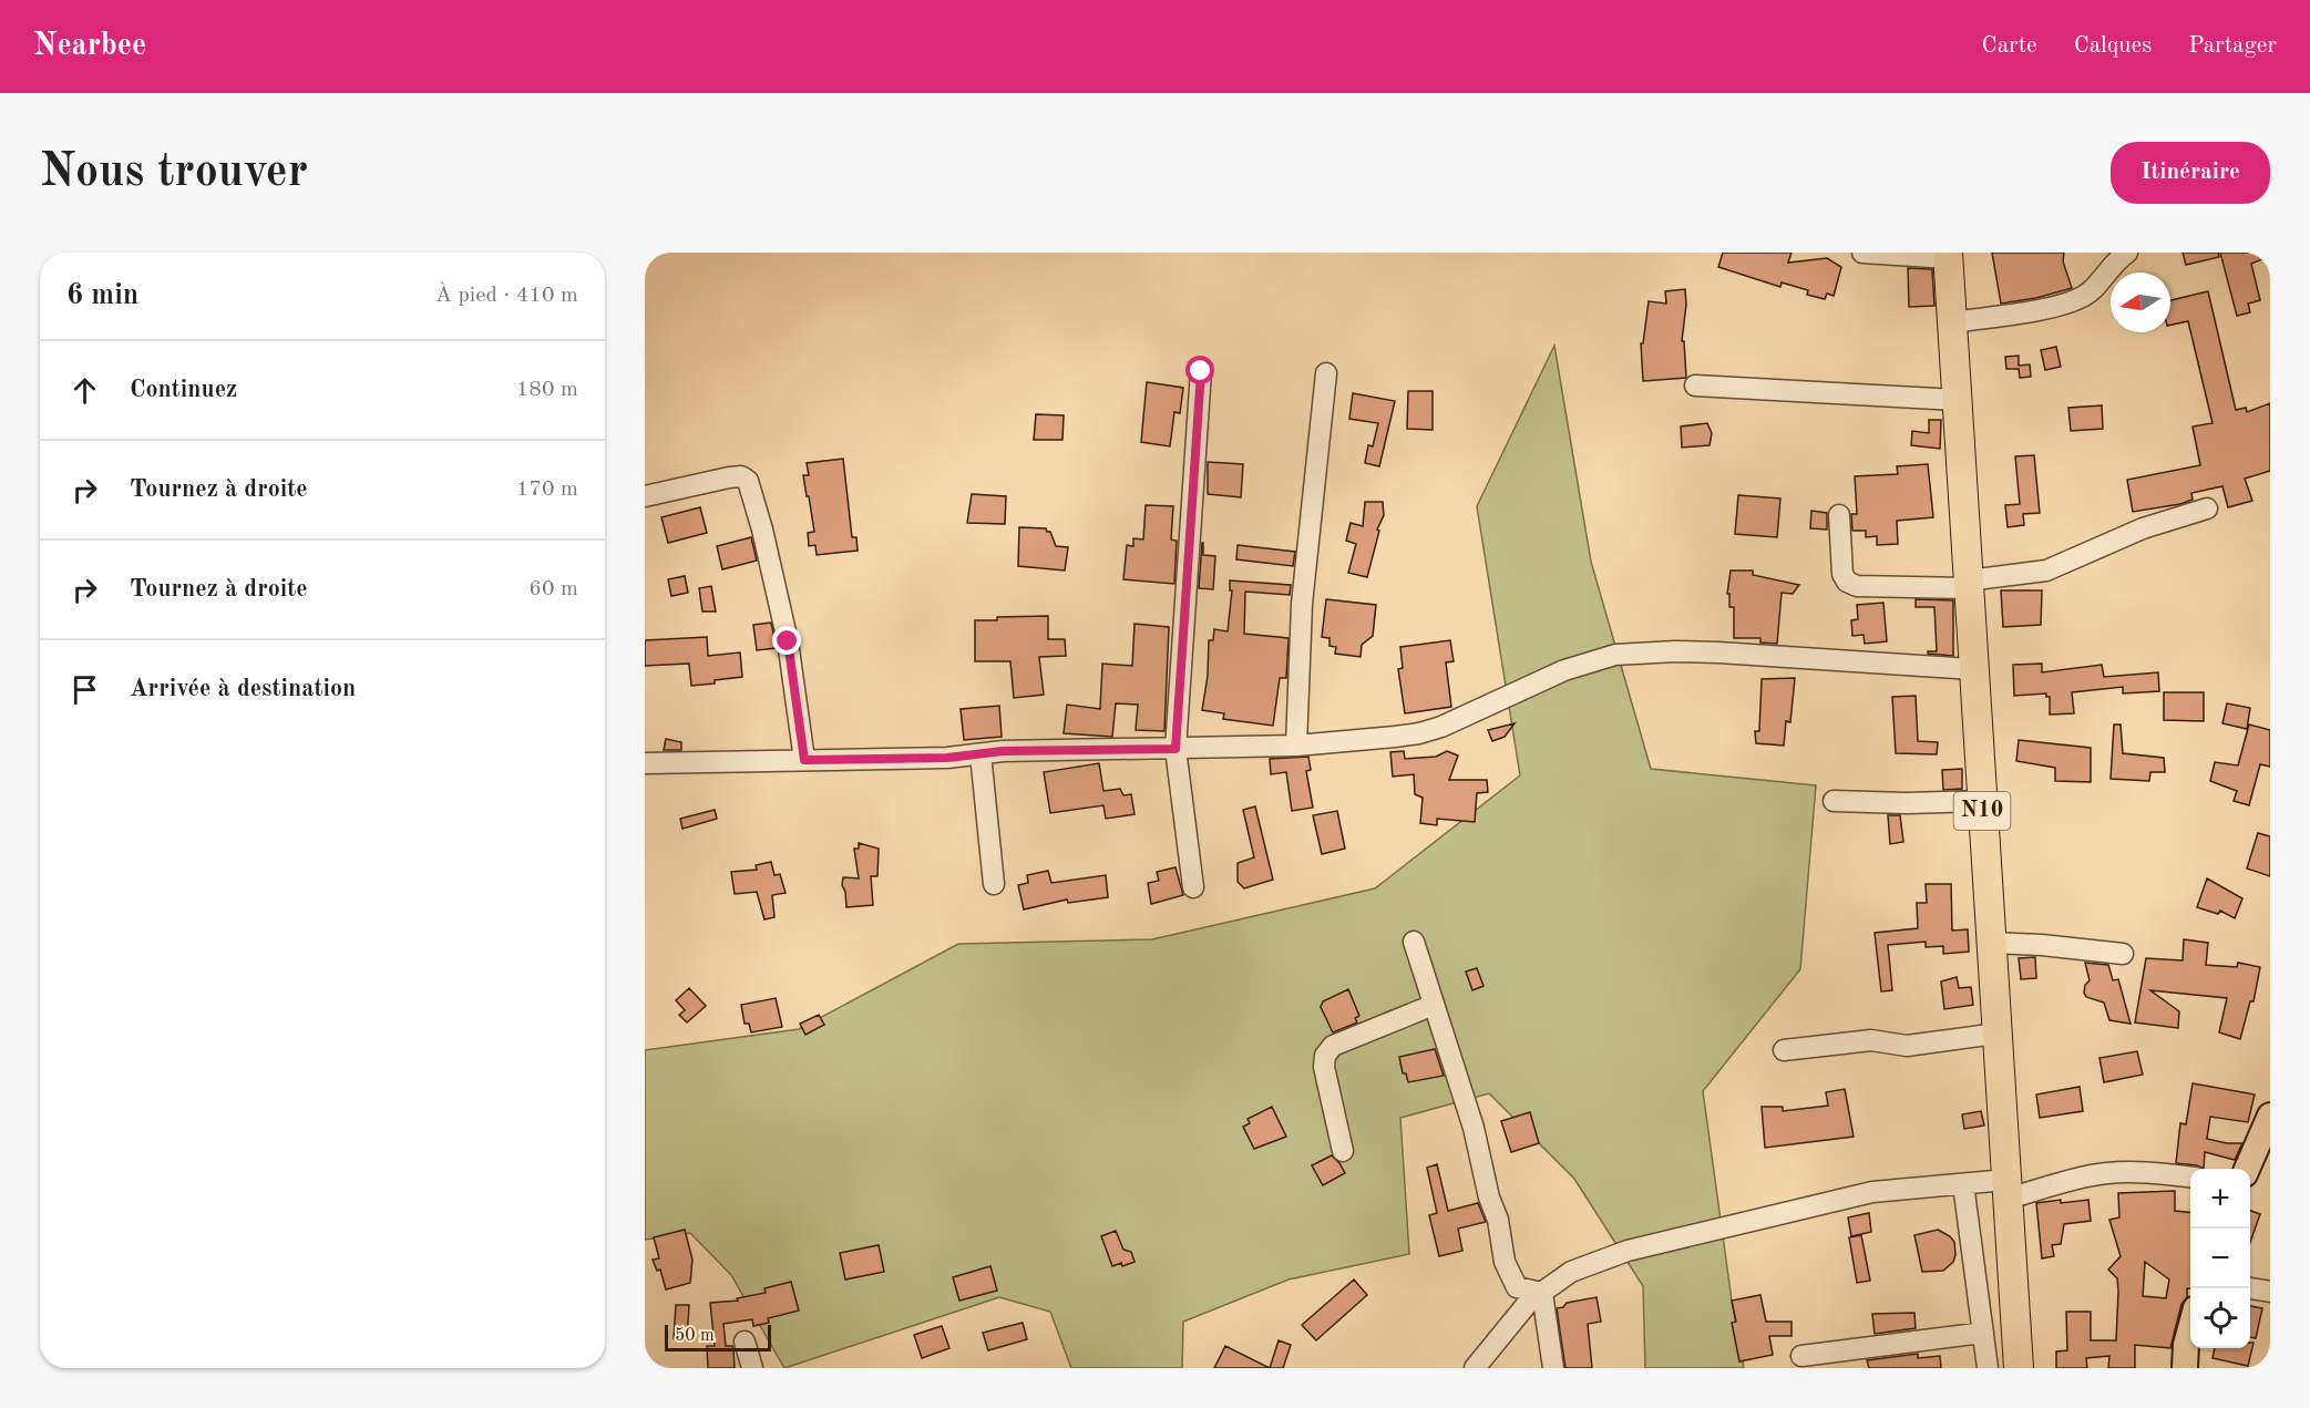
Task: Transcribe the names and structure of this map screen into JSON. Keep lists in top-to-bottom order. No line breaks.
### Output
{"streets":{"highway":["N10"]},"scale_bar":"50 m","north":"left","page":{"header":"Nearbee","nav":["Carte","Calques","Partager"],"buttons":"Itinéraire","title":"Nous trouver","heading":["6 min","À pied · 410 m"],"list":[["Continuez","180 m"],["Tournez à droite","170 m"],["Tournez à droite","60 m"],"Arrivée à destination"],"map_buttons":["+","−"],"scale":"50 m"}}
